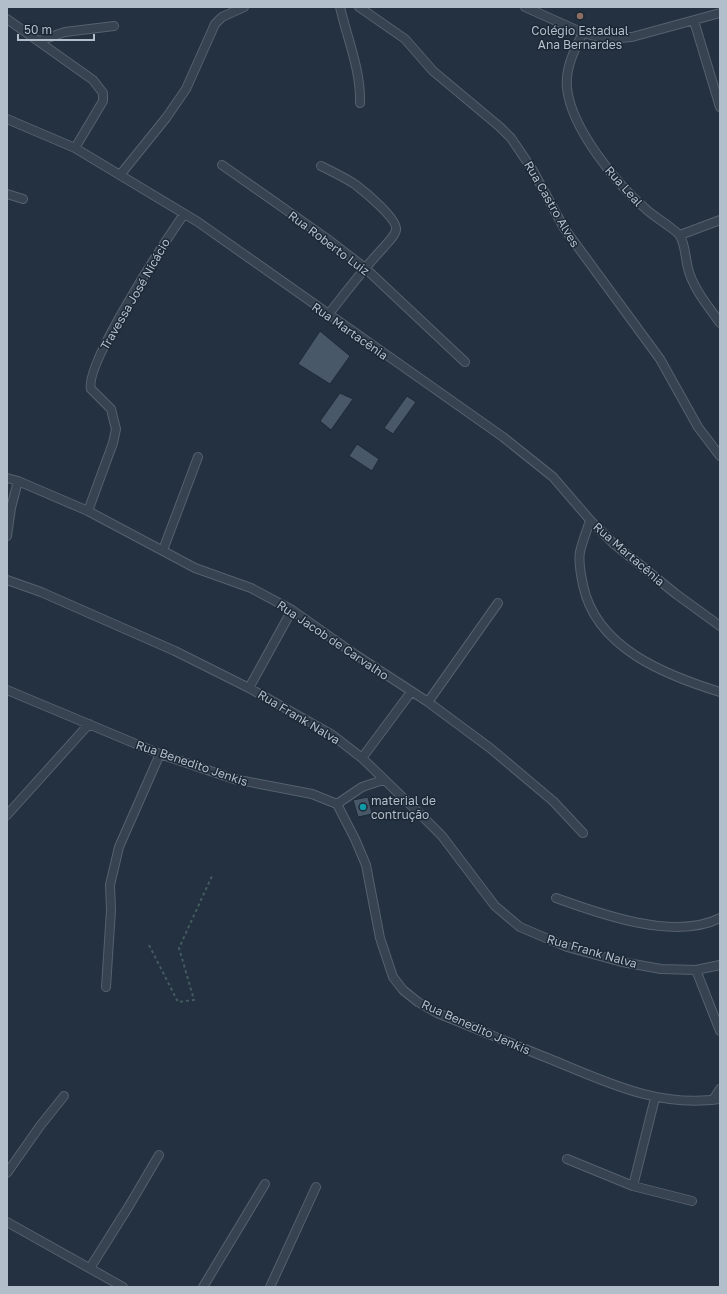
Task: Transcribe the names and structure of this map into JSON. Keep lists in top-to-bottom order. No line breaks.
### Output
{"streets":{"street":["Rua Leal","Rua Castro Alves","Rua Roberto Luiz","Travessa José Nicácio","Rua Martacênia","Rua Jacob de Carvalho","Rua Frank Nalva","Rua Benedito Jenkis"]},"crossings":[["Travessa José Nicácio","Rua Martacênia"],["Travessa José Nicácio","Rua Jacob de Carvalho"]],"places":["Colégio Estadual Ana Bernardes","material de contrução"],"scale_bar":"50 m"}
